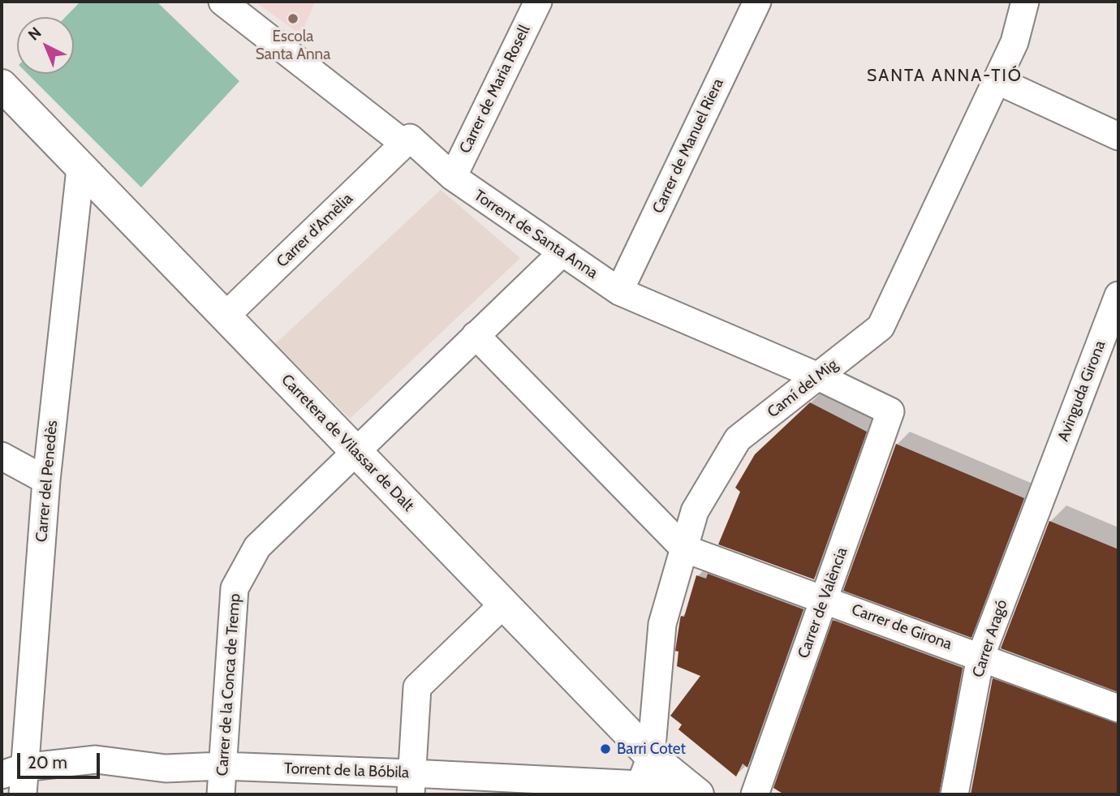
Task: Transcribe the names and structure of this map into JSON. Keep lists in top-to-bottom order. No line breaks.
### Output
{"streets":{"street":["Carrer de Maria Rosell","Carrer de Manuel Riera","Carrer d'Amèlia","Torrent de Santa Anna","Camí del Mig","Avinguda Girona","Carretera de Vilassar de Dalt","Carrer del Penedès","Carrer de València","Carrer de Girona","Carrer Aragó","Carrer de la Conca de Tremp","Torrent de la Bóbila"]},"crossings":[["Carrer de Maria Rosell","Torrent de Santa Anna"],["Carrer de Manuel Riera","Torrent de Santa Anna"],["Carrer d'Amèlia","Torrent de Santa Anna"],["Carrer d'Amèlia","Carretera de Vilassar de Dalt"],["Torrent de Santa Anna","Camí del Mig"],["Torrent de Santa Anna","Carrer de València"],["Torrent de Santa Anna","Carrer de la Conca de Tremp"],["Camí del Mig","Carretera de Vilassar de Dalt"],["Camí del Mig","Carrer de Girona"],["Camí del Mig","Torrent de la Bóbila"],["Avinguda Girona","Carrer Aragó"],["Carretera de Vilassar de Dalt","Carrer del Penedès"],["Carretera de Vilassar de Dalt","Carrer de la Conca de Tremp"],["Carretera de Vilassar de Dalt","Torrent de la Bóbila"],["Carrer del Penedès","Torrent de la Bóbila"],["Carrer de València","Carrer de Girona"],["Carrer de Girona","Carrer Aragó"],["Carrer de la Conca de Tremp","Torrent de la Bóbila"]],"districts":["SANTA ANNA-TIÓ"],"places":["Escola Santa Anna","Barri Cotet"],"scale_bar":"20 m","north":"top left"}
